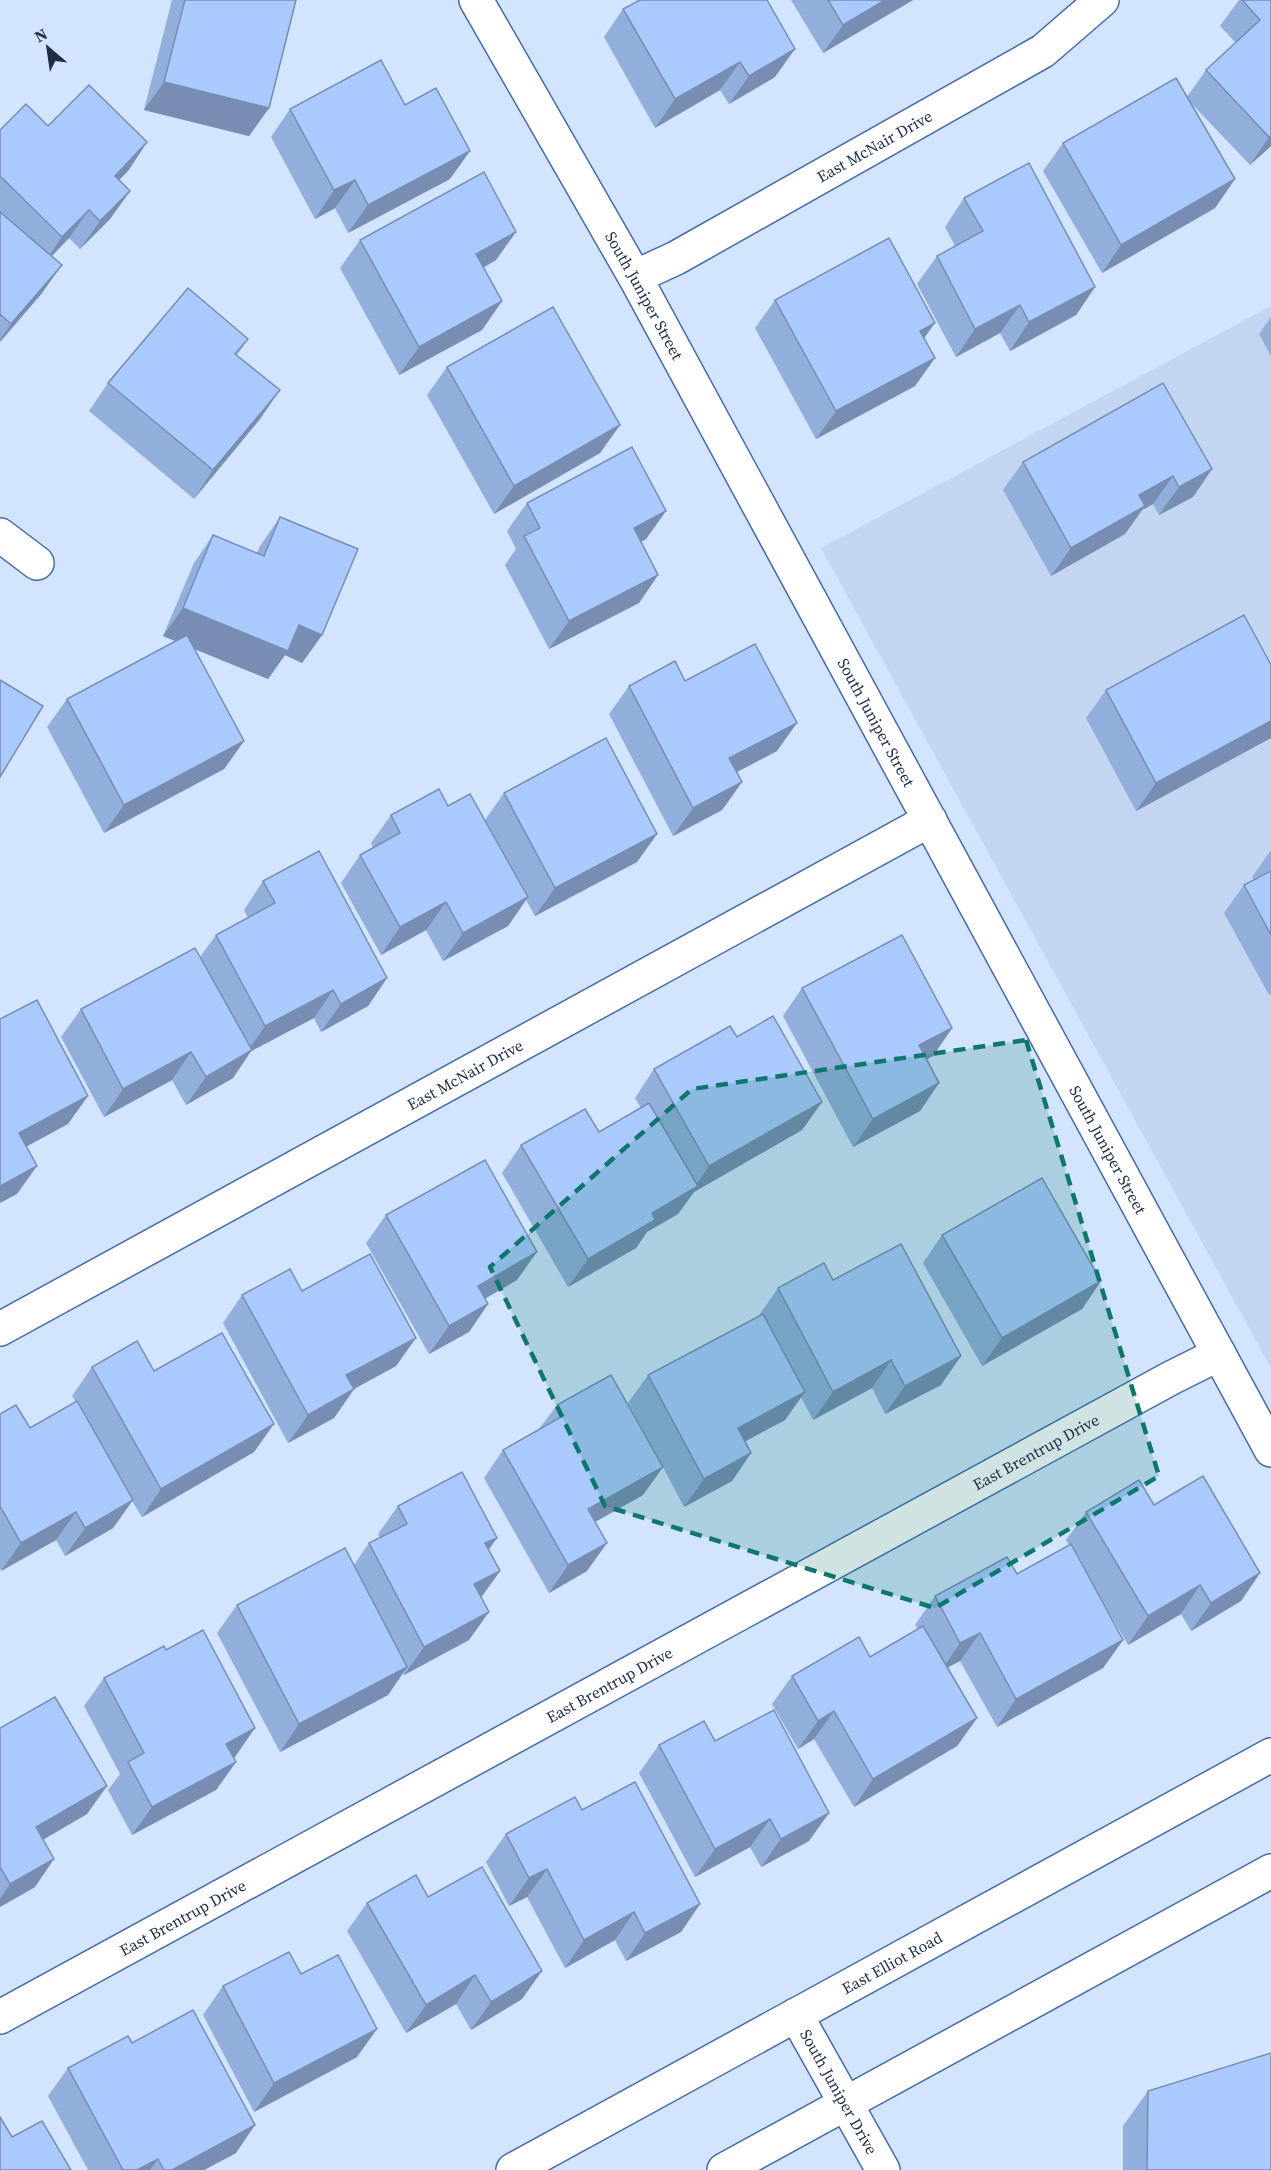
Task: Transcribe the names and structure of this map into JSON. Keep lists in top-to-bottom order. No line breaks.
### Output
{"streets":{"street":["East McNair Drive","South Juniper Street","East Brentrup Drive","East Elliot Road","South Juniper Drive"]},"crossings":[["East McNair Drive","South Juniper Street"],["South Juniper Street","East Brentrup Drive"],["East Elliot Road","South Juniper Drive"]],"north":"top left"}
